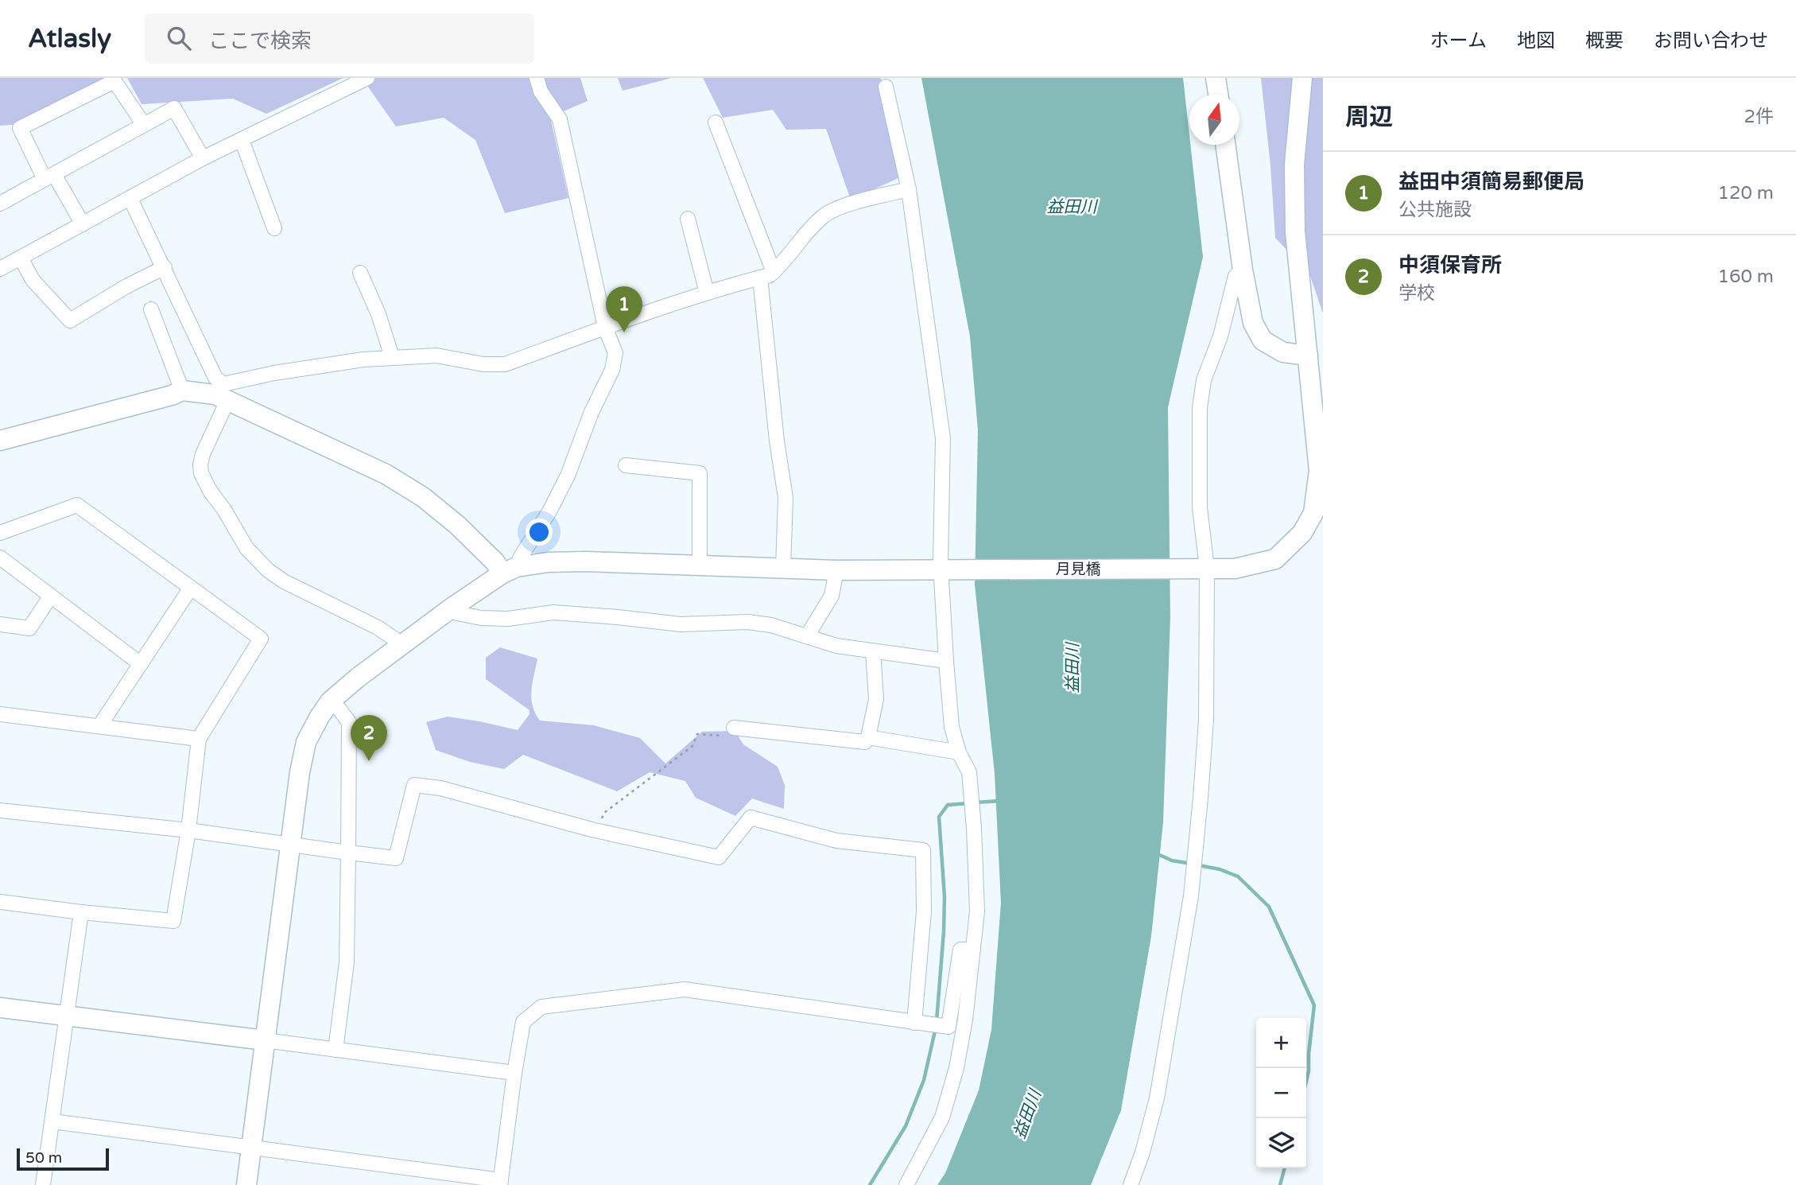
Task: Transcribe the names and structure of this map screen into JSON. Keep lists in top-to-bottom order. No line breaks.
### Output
{"streets":{"street":["月見橋"]},"water":["益田川"],"scale_bar":"50 m","north":"top","page":{"header":"Atlasly","search":"ここで検索","nav":["ホーム","地図","概要","お問い合わせ"],"heading":["周辺","2件"],"list":[{"mark":"1","name":"益田中須簡易郵便局","note":"公共施設","value":"120 m"},{"mark":"2","name":"中須保育所","note":"学校","value":"160 m"}],"pins":["1","2"],"map_buttons":["+","−"],"scale":"50 m"}}
